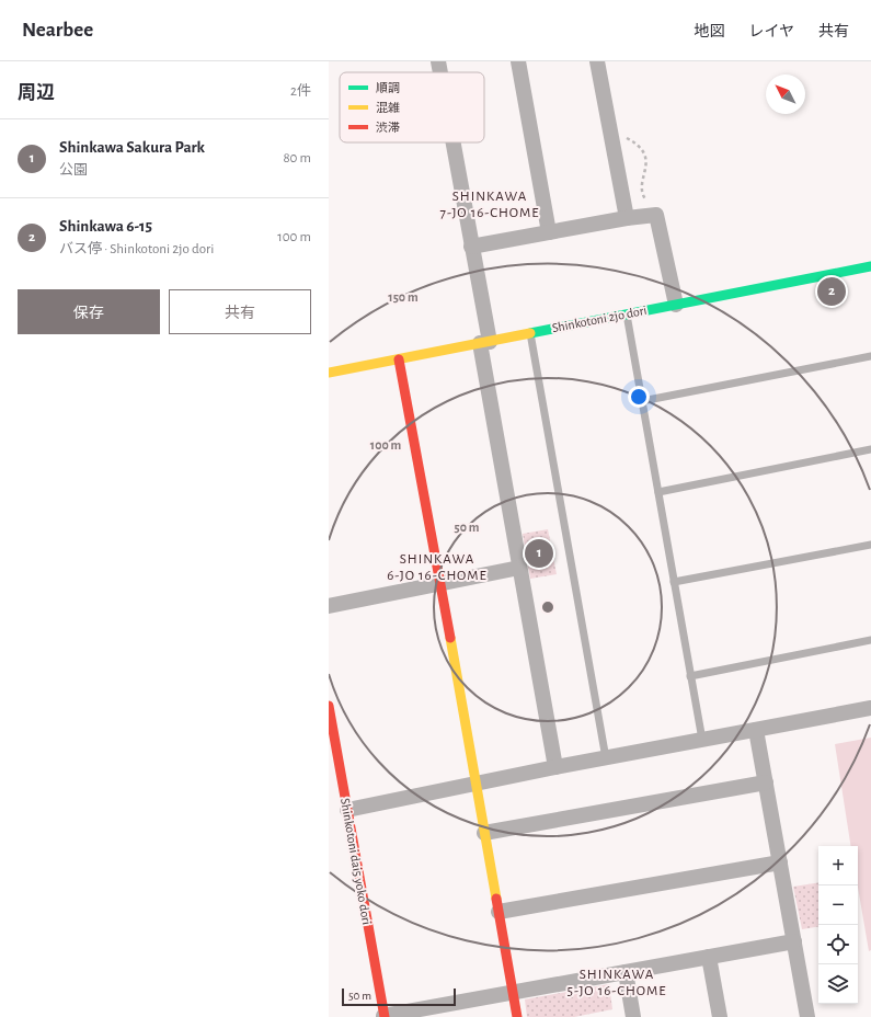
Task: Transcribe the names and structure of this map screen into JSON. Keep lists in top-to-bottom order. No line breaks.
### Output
{"streets":{"street":["Shinkotoni 2jo dori","Shinkotoni dai5 yoko dori"]},"districts":["SHINKAWA 7-JO 16-CHOME","SHINKAWA 6-JO 16-CHOME","SHINKAWA 5-JO 16-CHOME"],"legend":["順調","混雑","渋滞"],"scale_bar":"50 m","north":"top left","page":{"header":"Nearbee","nav":["地図","レイヤ","共有"],"heading":["周辺","2件"],"list":[{"mark":"1","name":"Shinkawa Sakura Park","note":"公園","value":"80 m"},{"mark":"2","name":"Shinkawa 6-15","note":"バス停 · Shinkotoni 2jo dori","value":"100 m"}],"pins":["2","1"],"buttons":["保存","共有"],"map_buttons":["+","−"],"scale":"50 m"},"rings":["150 m","100 m","50 m"]}
